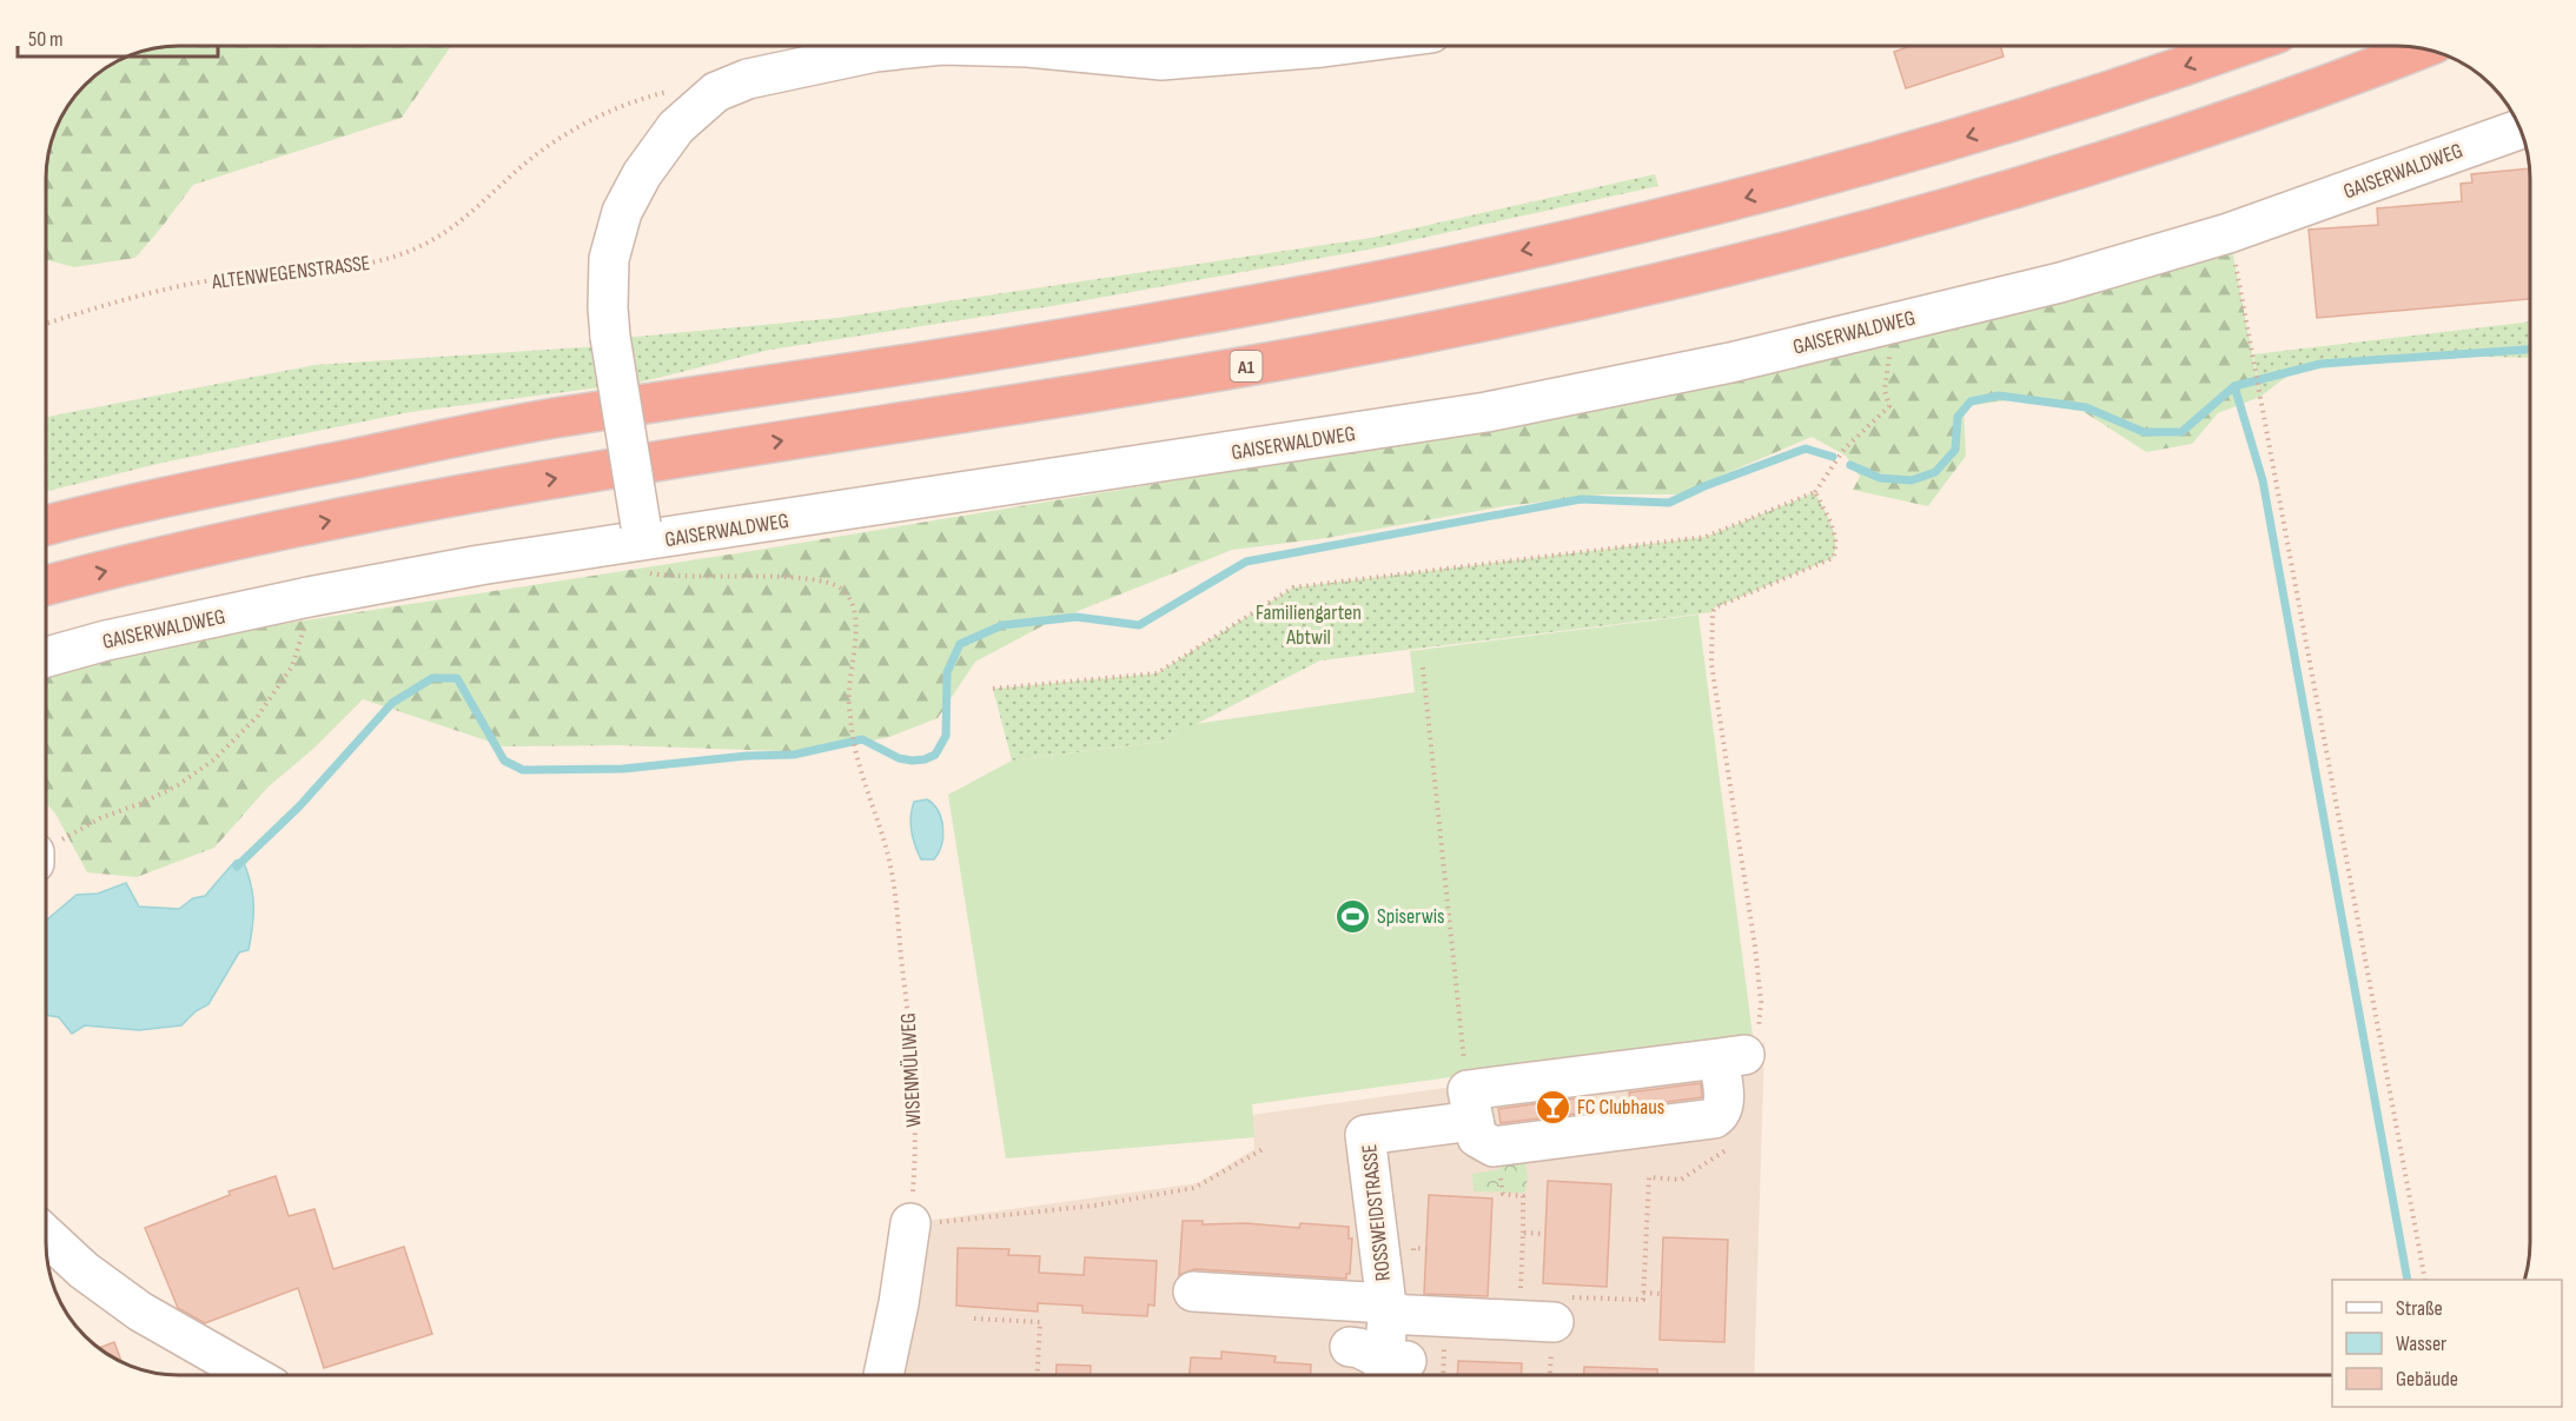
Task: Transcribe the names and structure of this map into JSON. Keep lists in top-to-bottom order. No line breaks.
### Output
{"streets":{"highway":["A1"],"street":["GAISERWALDWEG","ROSSWEIDSTRASSE"],"path":["ALTENWEGENSTRASSE","WISENMÜLIWEG"]},"crossings":[["GAISERWALDWEG","WISENMÜLIWEG"]],"parks":["Familiengarten Abtwil"],"places":{"sports":["Spiserwis"],"bar":["FC Clubhaus"]},"legend":["Straße","Wasser","Gebäude"],"scale_bar":"50 m"}
